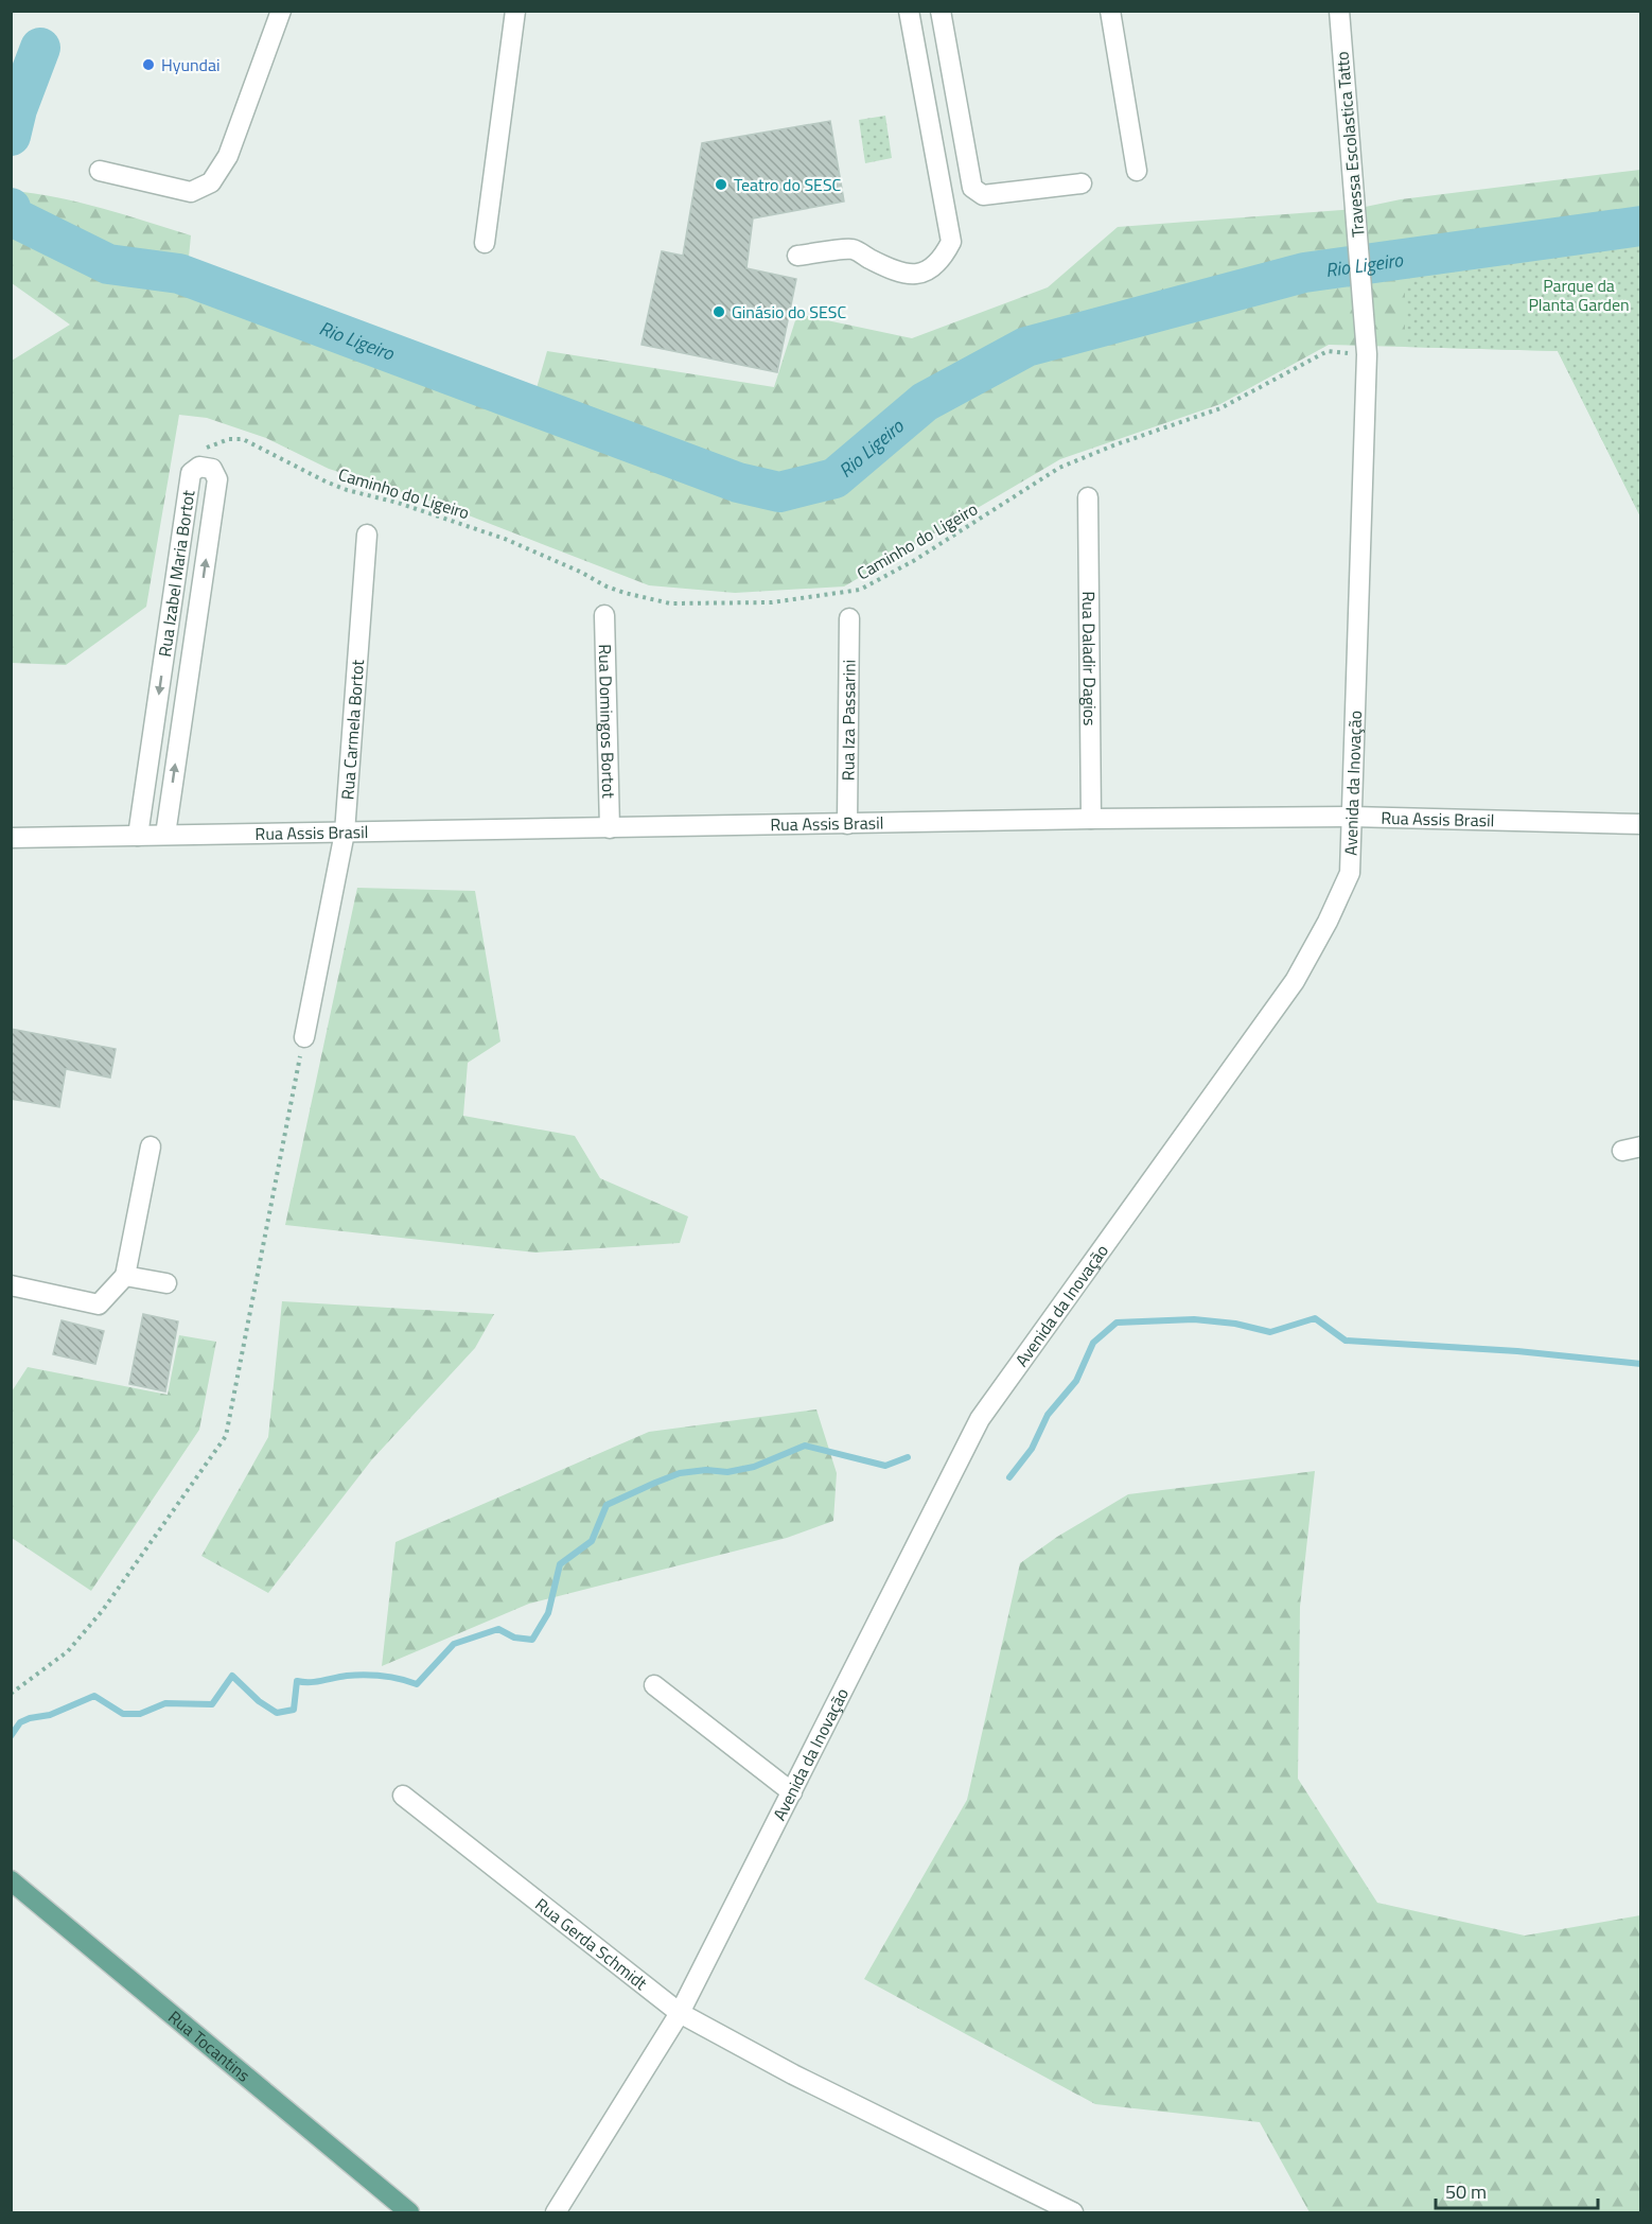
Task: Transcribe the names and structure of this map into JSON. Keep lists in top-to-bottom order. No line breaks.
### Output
{"streets":{"main road":["Rua Tocantins"],"street":["Travessa Escolastica Tatto","Rua Izabel Maria Bortot","Rua Daladir Dagios","Rua Domingos Bortot","Rua Iza Passarini","Rua Carmela Bortot","Avenida da Inovação","Rua Assis Brasil","Rua Gerda Schmidt"],"path":["Caminho do Ligeiro"]},"crossings":[["Travessa Escolastica Tatto","Caminho do Ligeiro"],["Travessa Escolastica Tatto","Avenida da Inovação"],["Caminho do Ligeiro","Rua Izabel Maria Bortot"],["Caminho do Ligeiro","Avenida da Inovação"],["Rua Izabel Maria Bortot","Rua Assis Brasil"],["Rua Daladir Dagios","Rua Assis Brasil"],["Rua Domingos Bortot","Rua Assis Brasil"],["Rua Iza Passarini","Rua Assis Brasil"],["Rua Carmela Bortot","Rua Assis Brasil"],["Avenida da Inovação","Rua Assis Brasil"],["Avenida da Inovação","Rua Gerda Schmidt"]],"water":["Rio Ligeiro"],"parks":["Parque da Planta Garden"],"places":["Hyundai","Teatro do SESC","Ginásio do SESC"],"scale_bar":"50 m"}
